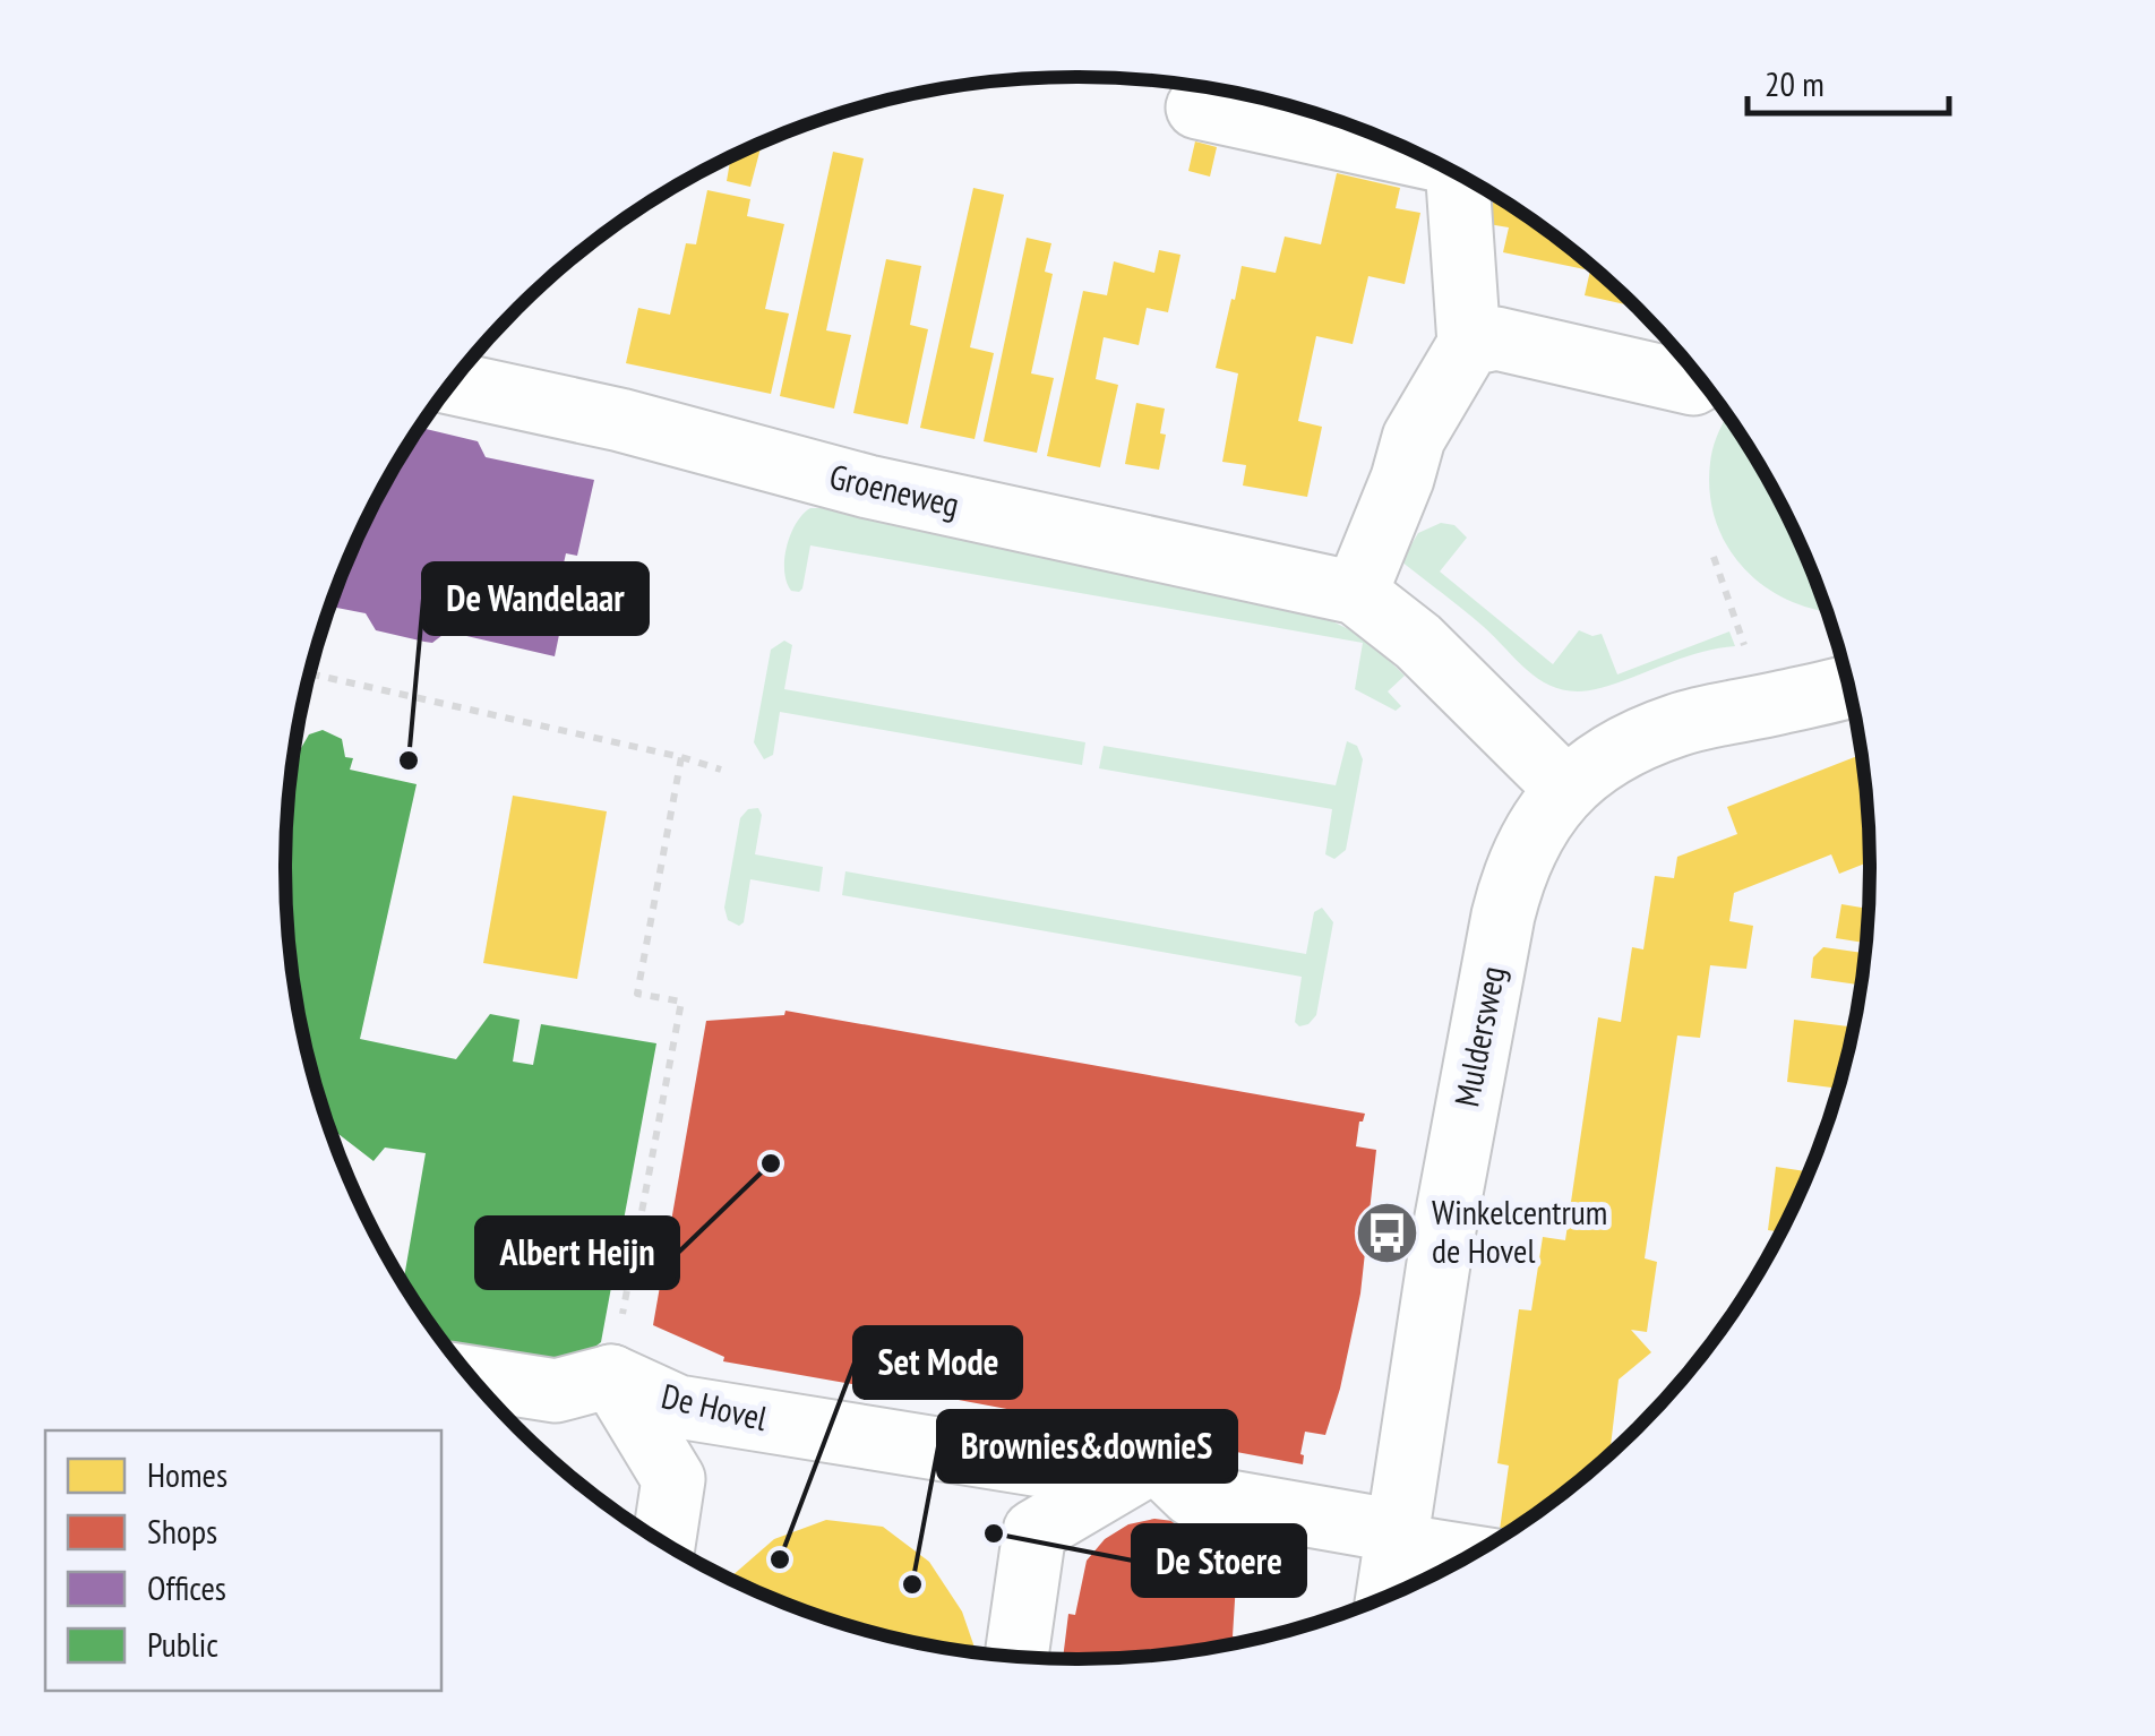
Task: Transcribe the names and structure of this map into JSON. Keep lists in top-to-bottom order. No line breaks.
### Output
{"streets":{"street":["Groeneweg","Muldersweg","De Hovel"]},"crossings":[["Groeneweg","Muldersweg"]],"places":{"other":["De Wandelaar","Albert Heijn","De Stoere","Set Mode","Brownies&downieS"],"bus stop":["Winkelcentrum de Hovel"]},"legend":["Homes","Shops","Offices","Public"],"scale_bar":"20 m"}
